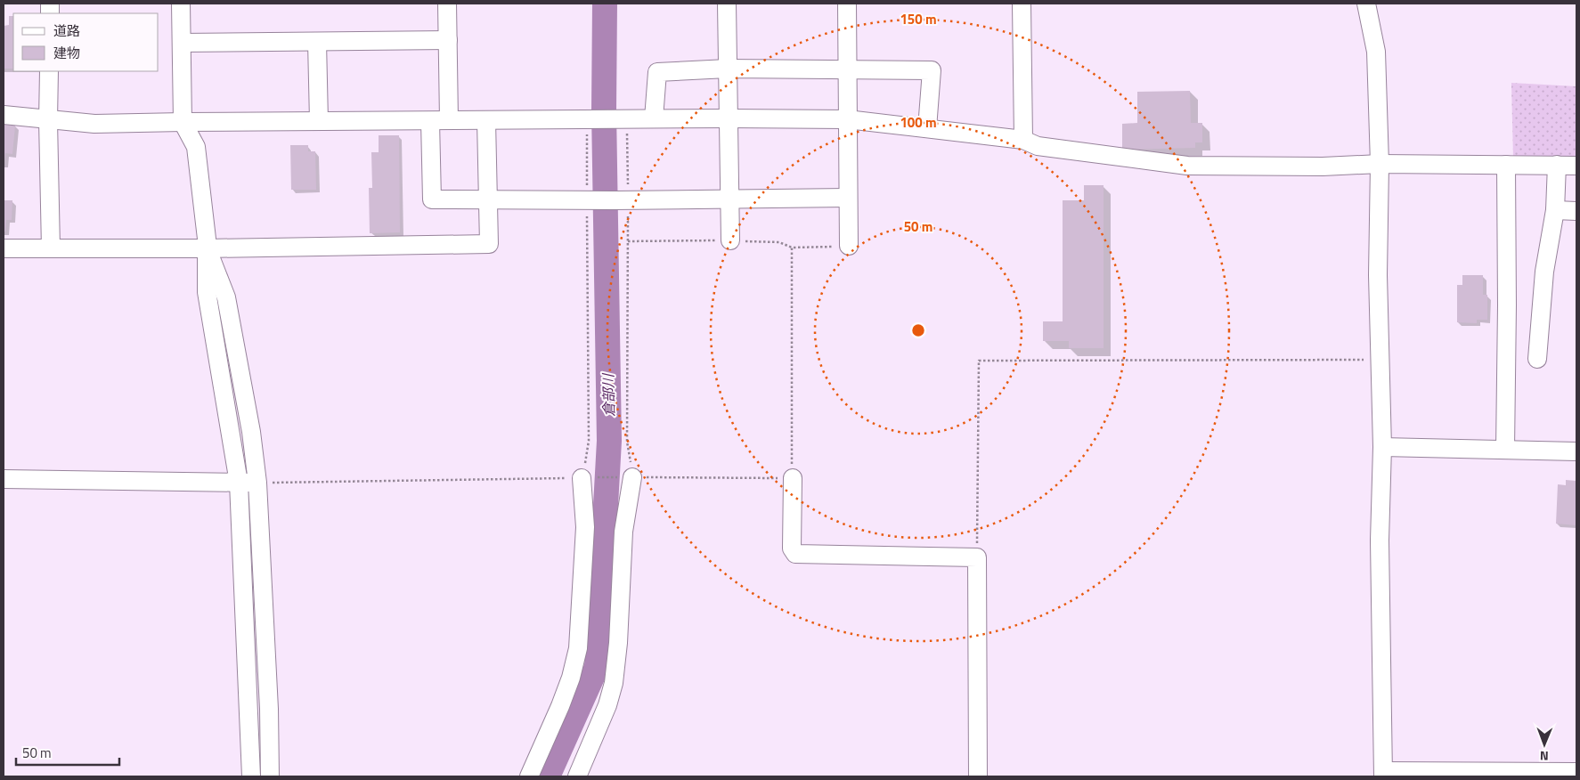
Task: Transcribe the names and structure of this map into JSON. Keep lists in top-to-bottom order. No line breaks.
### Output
{"water":["倉部川"],"legend":["道路","建物"],"scale_bar":"50 m","north":"bottom","rings":["150 m","100 m","50 m"]}
